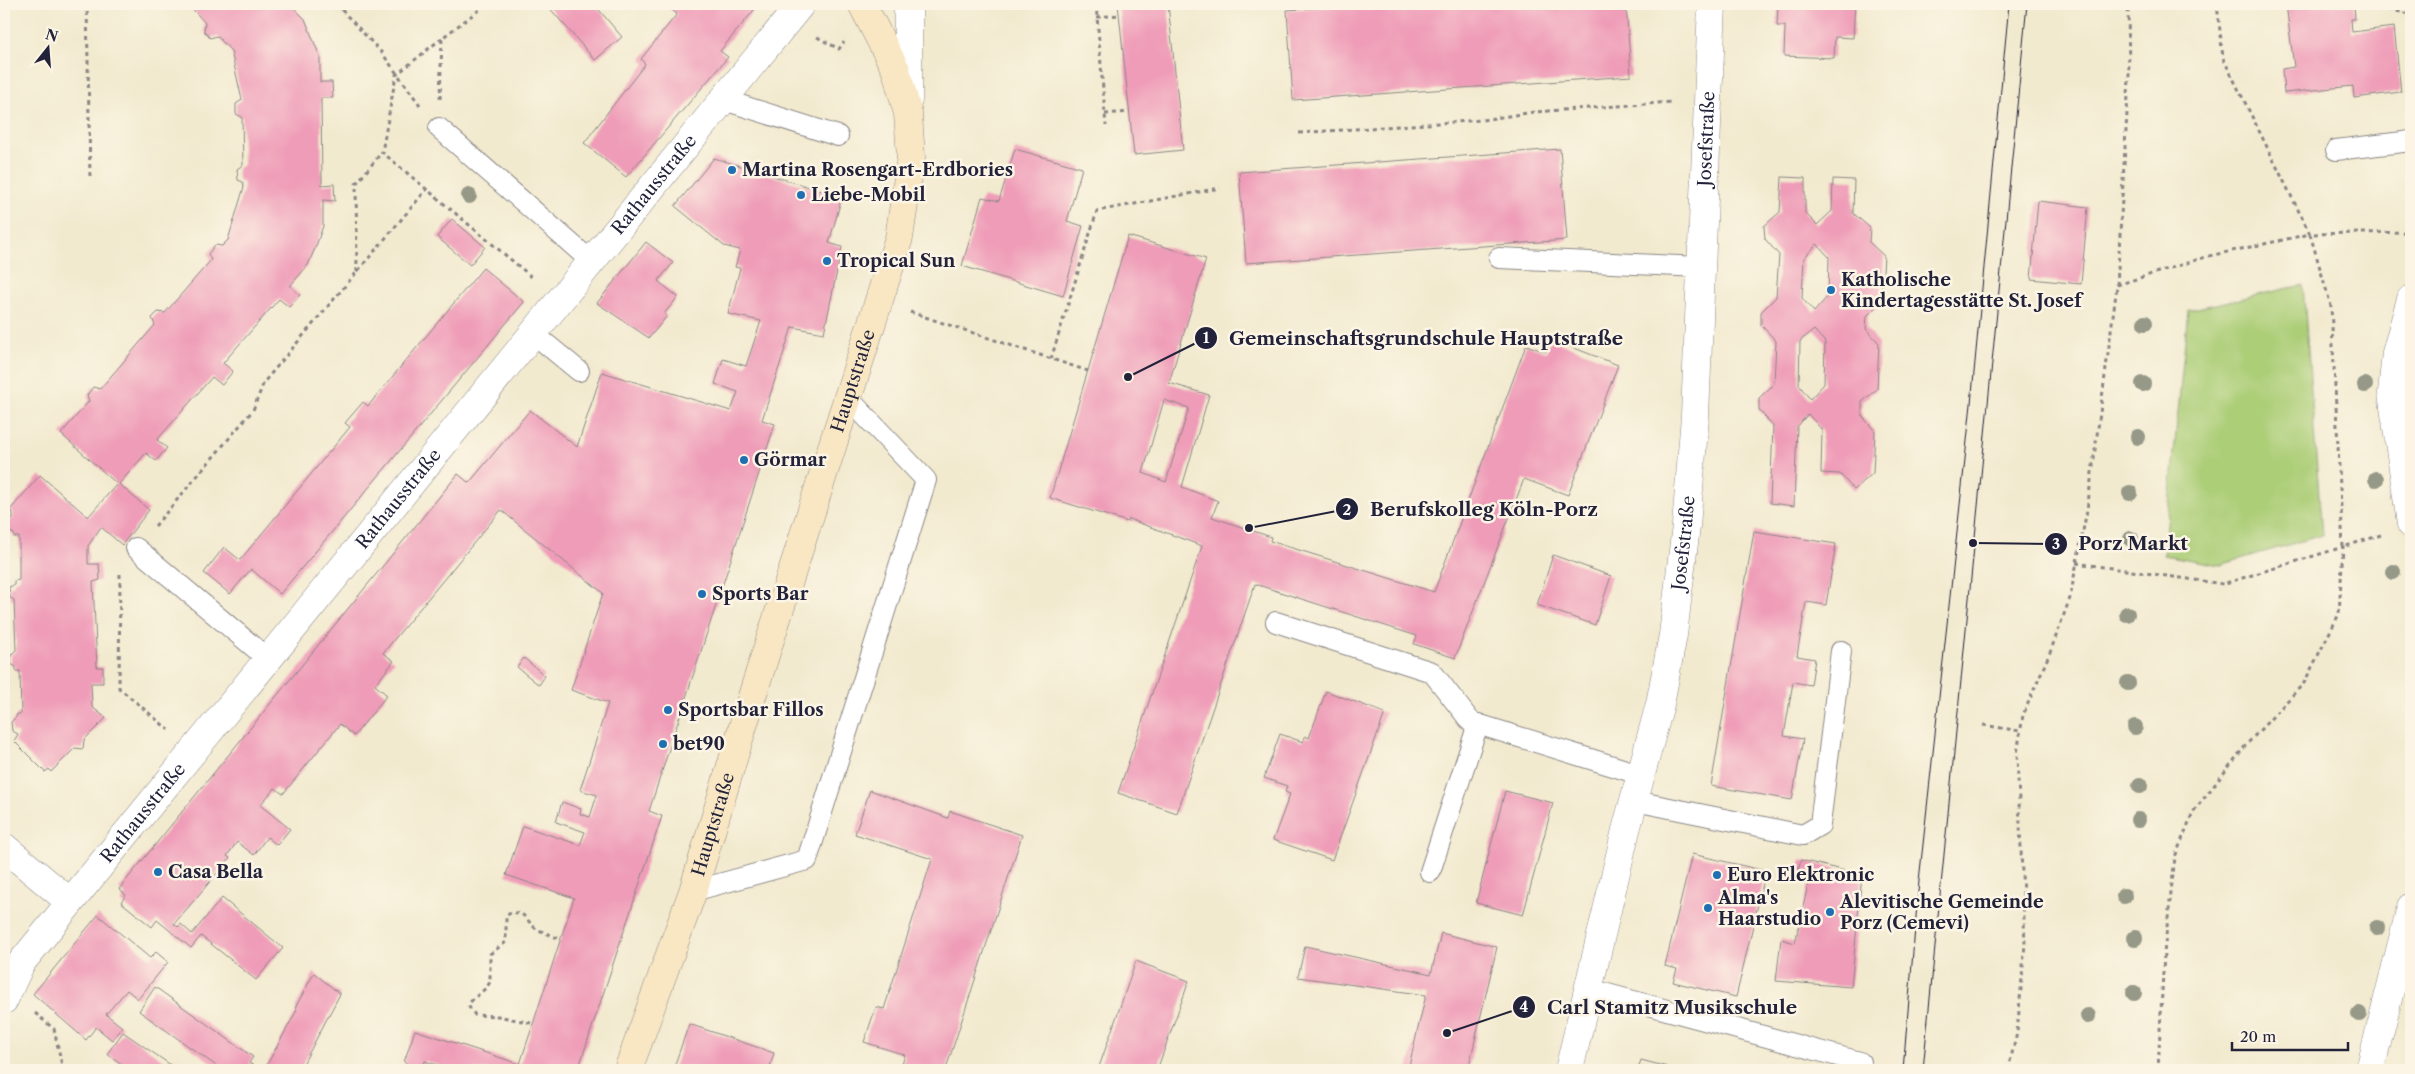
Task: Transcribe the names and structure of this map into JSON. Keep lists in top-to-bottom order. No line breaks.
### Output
{"streets":{"main road":["Hauptstraße"],"street":["Josefstraße","Rathausstraße"]},"places":["Martina Rosengart-Erdbories","Liebe-Mobil","Tropical Sun","Katholische Kindertagesstätte St. Josef","Gemeinschaftsgrundschule Hauptstraße","Görmar","Berufskolleg Köln-Porz","Porz Markt","Sports Bar","Sportsbar Fillos","bet90","Casa Bella","Euro Elektronic","Alma's Haarstudio","Alevitische Gemeinde Porz (Cemevi)","Carl Stamitz Musikschule"],"scale_bar":"20 m","north":"top"}
